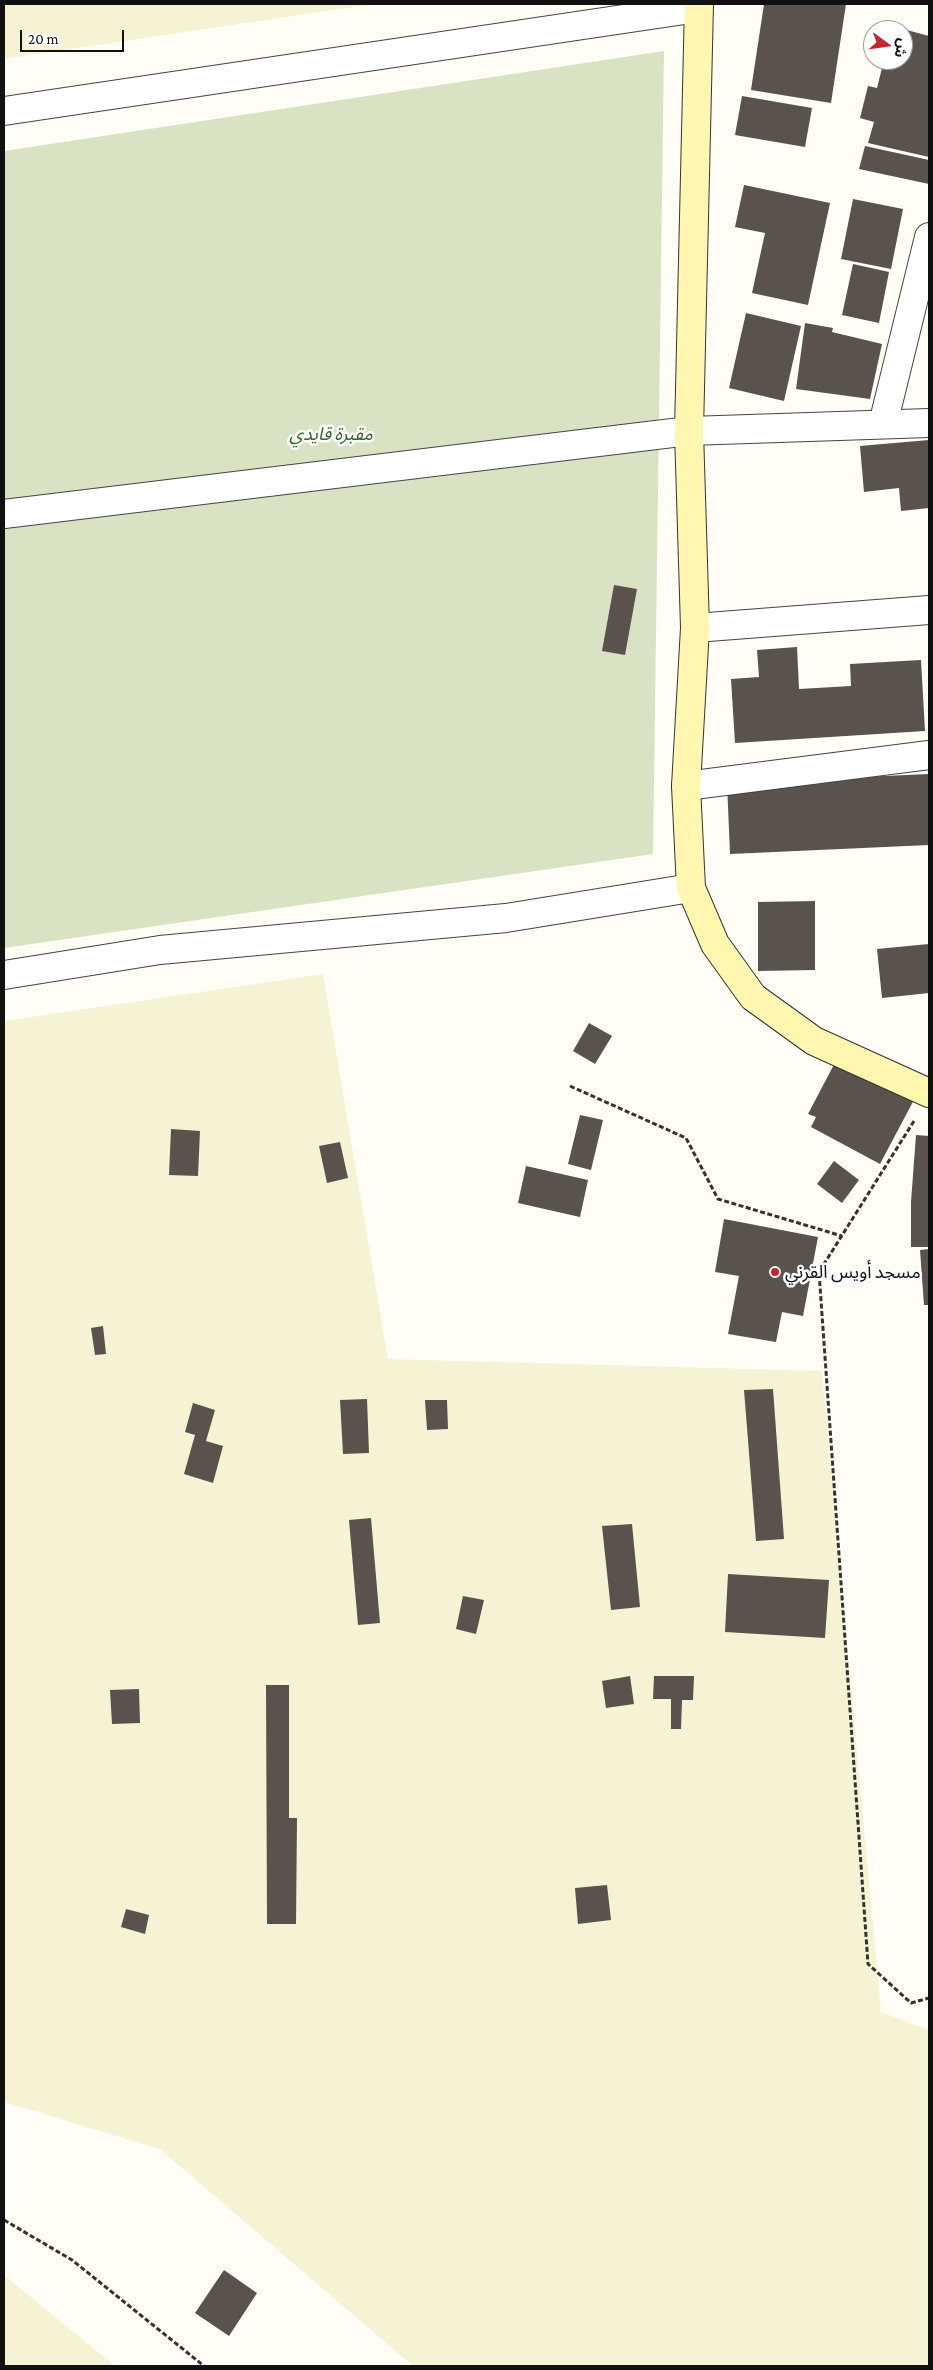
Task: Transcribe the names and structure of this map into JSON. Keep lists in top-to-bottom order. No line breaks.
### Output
{"parks":["مقبرة قايدي"],"places":["مسجد أويس القرني"],"scale_bar":"20 m","north":"right"}
